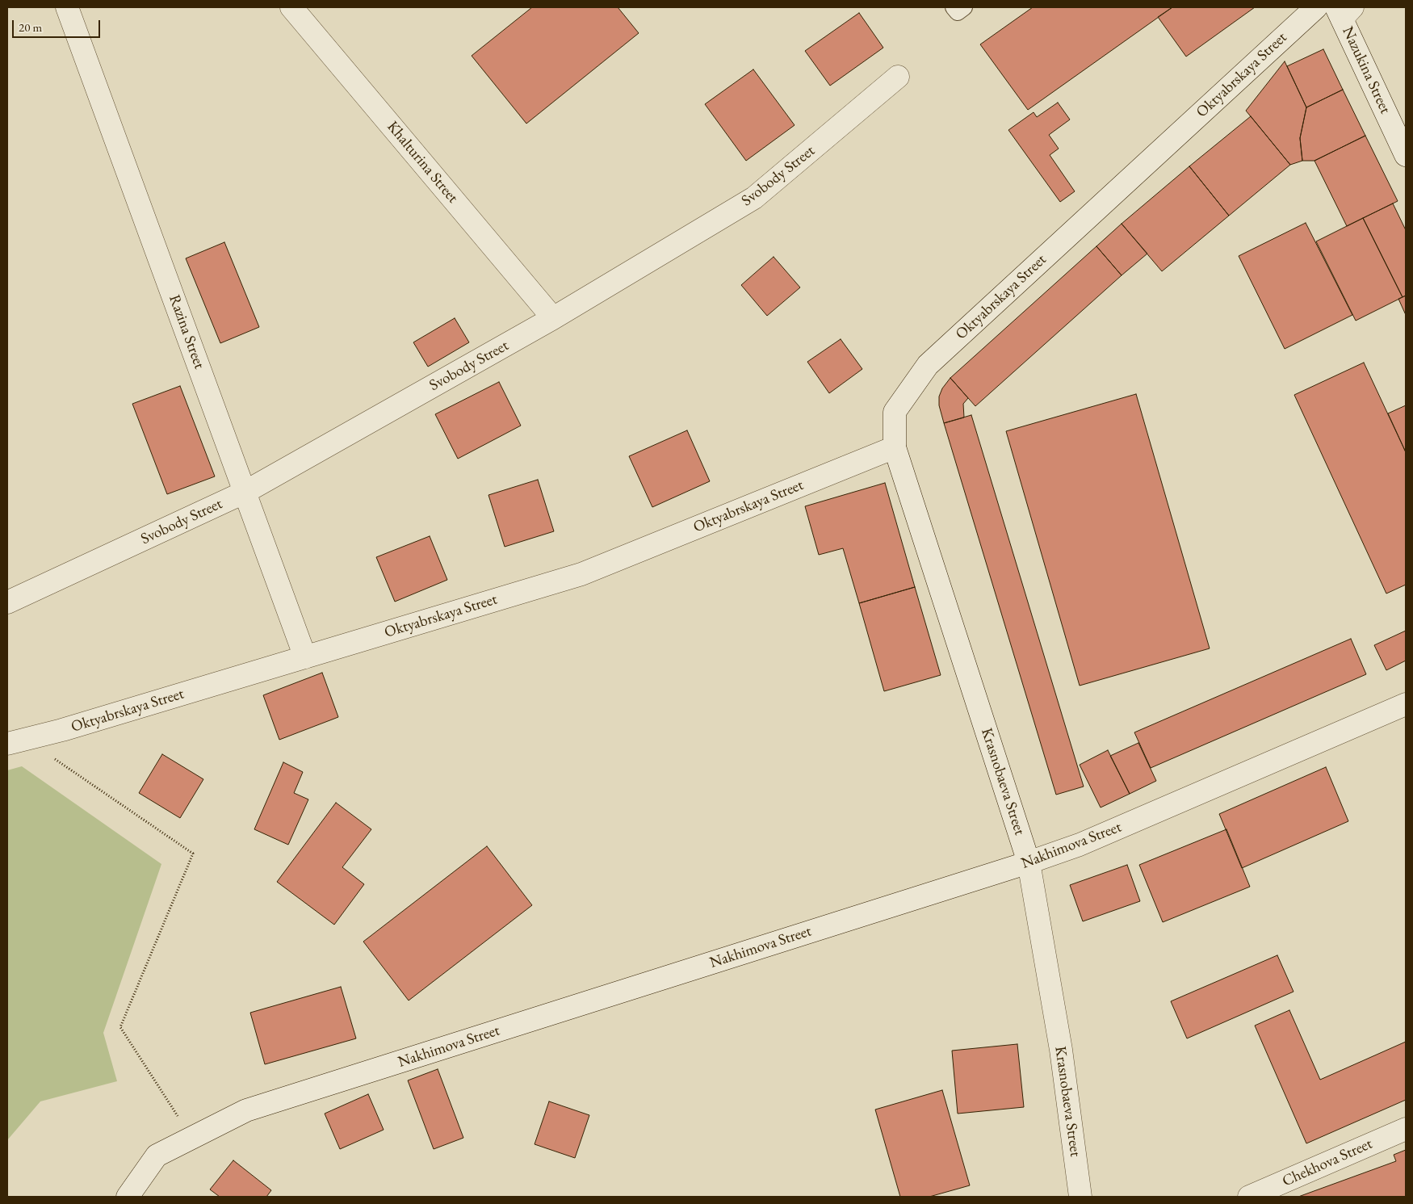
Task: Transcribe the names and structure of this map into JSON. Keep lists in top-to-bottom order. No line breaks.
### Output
{"streets":{"street":["Nazukina Street","Oktyabrskaya Street","Khalturina Street","Svobody Street","Razina Street","Krasnobaeva Street","Nakhimova Street","Chekhova Street"]},"crossings":[["Oktyabrskaya Street","Razina Street"],["Oktyabrskaya Street","Krasnobaeva Street"],["Khalturina Street","Svobody Street"],["Svobody Street","Razina Street"],["Krasnobaeva Street","Nakhimova Street"]],"scale_bar":"20 m"}
